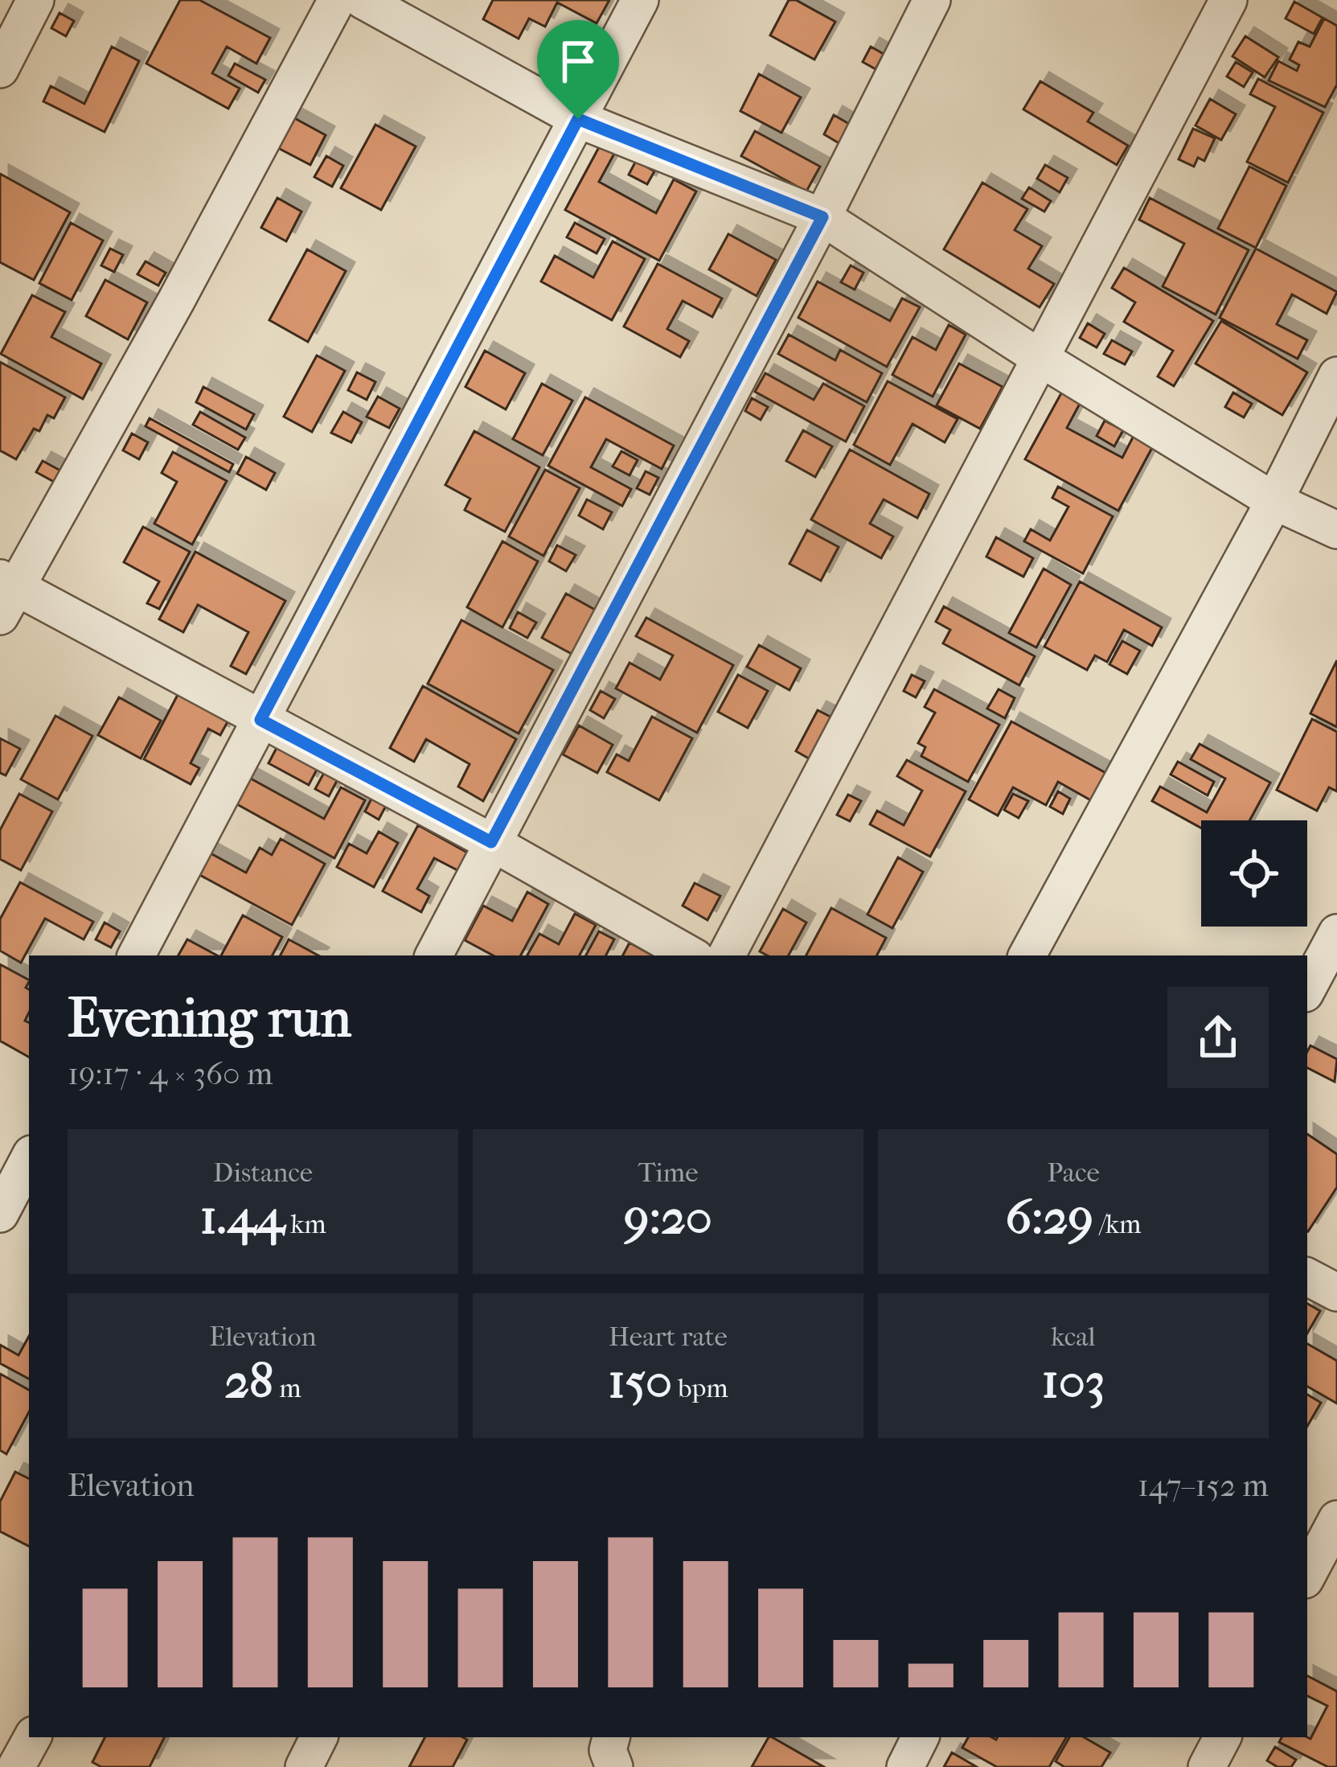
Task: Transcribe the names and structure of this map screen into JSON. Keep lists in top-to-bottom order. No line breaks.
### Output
{"page":{"heading":["Evening run","19:17 · 4 × 360 m"],"stats":[["Distance","1.44 km"],["Time","9:20"],["Pace","6:29 /km"],["Elevation","28 m"],["Heart rate","150 bpm"],["kcal","103"]],"chart":["Elevation","147–152 m"]}}
